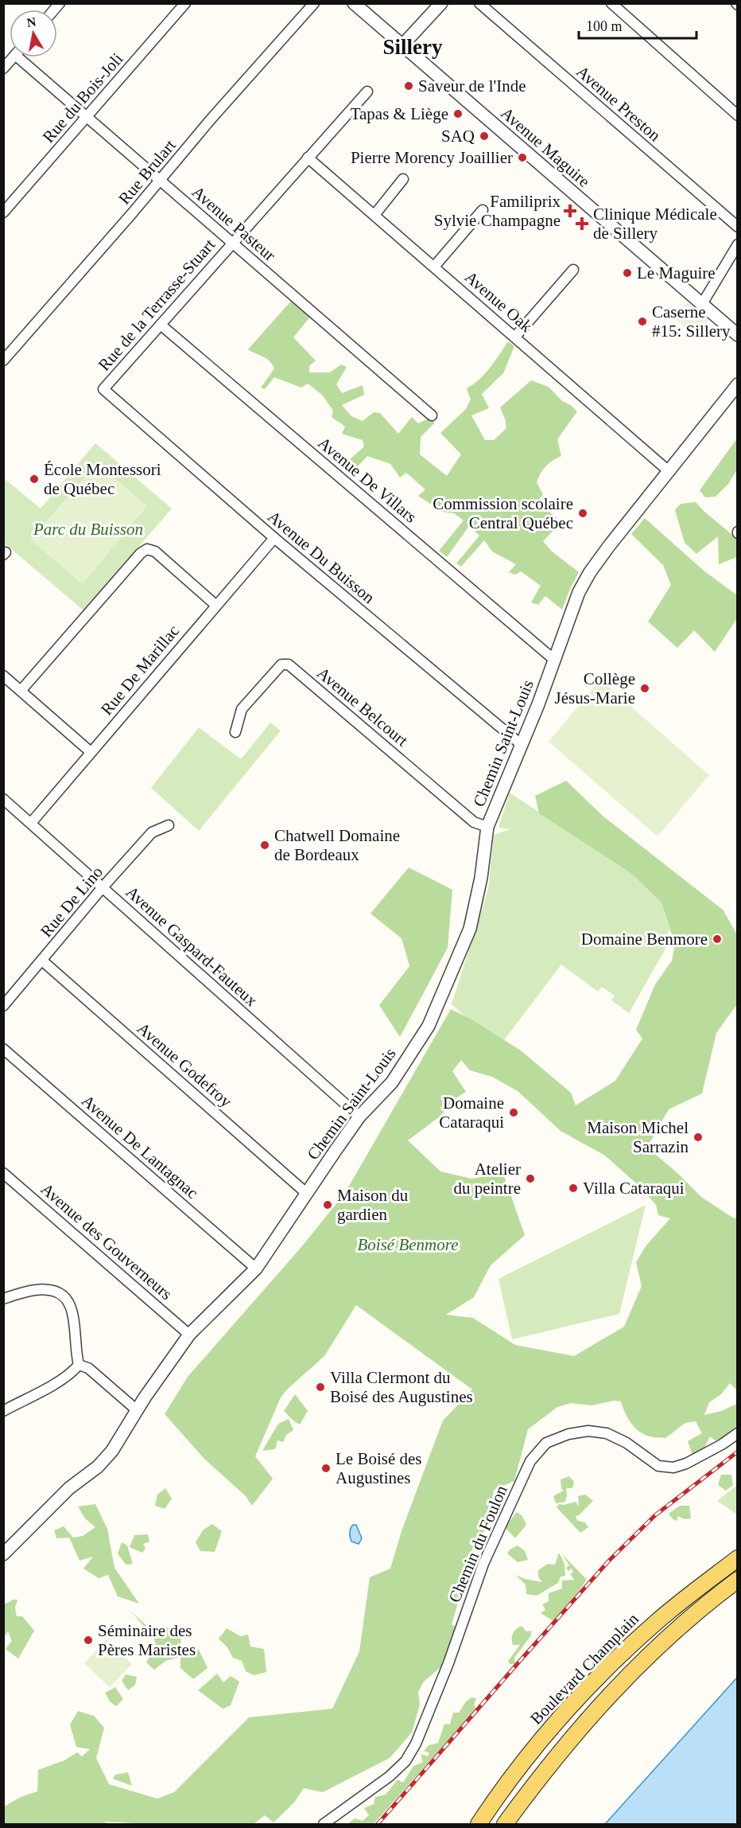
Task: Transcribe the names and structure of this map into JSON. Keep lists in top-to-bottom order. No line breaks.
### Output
{"streets":{"main road":["Boulevard Champlain"],"street":["Rue du Bois-Joli","Avenue Preston","Avenue Maguire","Rue Brulart","Avenue Pasteur","Avenue Oak","Rue de la Terrasse-Stuart","Avenue De Villars","Avenue Du Buisson","Rue De Marillac","Avenue Belcourt","Chemin Saint-Louis","Rue De Lino","Avenue Gaspard-Fauteux","Avenue Godefroy","Avenue De Lantagnac","Avenue des Gouverneurs","Chemin du Foulon"]},"crossings":[["Rue du Bois-Joli","Avenue Pasteur"],["Rue Brulart","Avenue Pasteur"],["Avenue Pasteur","Rue de la Terrasse-Stuart"],["Avenue Oak","Rue de la Terrasse-Stuart"],["Avenue Oak","Chemin Saint-Louis"],["Rue de la Terrasse-Stuart","Avenue De Villars"],["Rue de la Terrasse-Stuart","Avenue Du Buisson"],["Avenue De Villars","Chemin Saint-Louis"],["Avenue Du Buisson","Rue De Marillac"],["Avenue Du Buisson","Chemin Saint-Louis"],["Rue De Marillac","Avenue Gaspard-Fauteux"],["Avenue Belcourt","Chemin Saint-Louis"],["Chemin Saint-Louis","Avenue Gaspard-Fauteux"],["Chemin Saint-Louis","Avenue Godefroy"],["Chemin Saint-Louis","Avenue De Lantagnac"],["Chemin Saint-Louis","Avenue des Gouverneurs"],["Rue De Lino","Avenue Gaspard-Fauteux"],["Rue De Lino","Avenue Godefroy"]],"districts":["Sillery"],"parks":["Parc du Buisson","Boisé Benmore"],"places":{"other":["Saveur de l'Inde","Tapas & Liège","SAQ","Pierre Morency Joaillier","Le Maguire","Caserne #15: Sillery","École Montessori de Québec","Commission scolaire Central Québec","Collège Jésus-Marie","Chatwell Domaine de Bordeaux","Domaine Benmore","Domaine Cataraqui","Maison Michel Sarrazin","Atelier du peintre","Villa Cataraqui","Maison du gardien","Villa Clermont du Boisé des Augustines","Le Boisé des Augustines","Séminaire des Pères Maristes"],"health":["Familiprix Sylvie Champagne","Clinique Médicale de Sillery"]},"scale_bar":"100 m","north":"top"}
